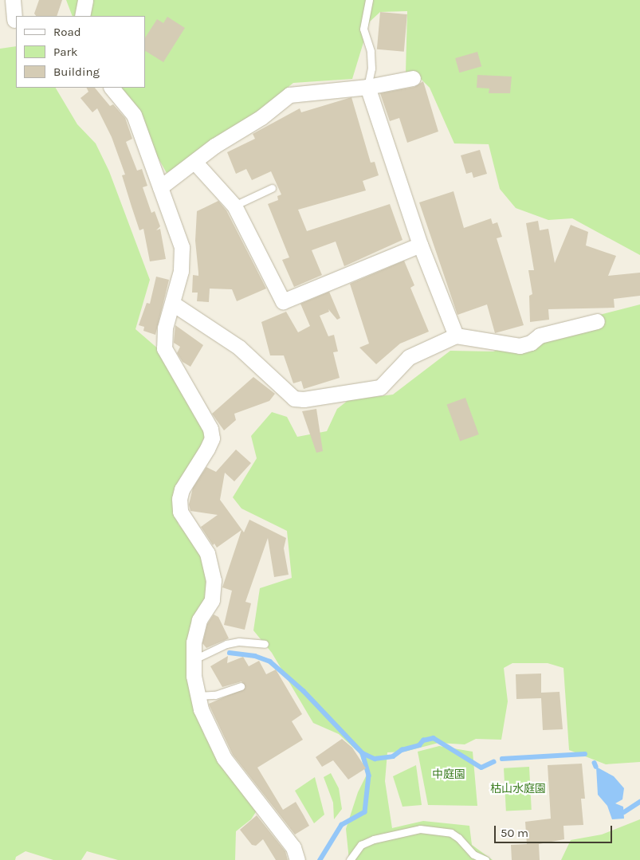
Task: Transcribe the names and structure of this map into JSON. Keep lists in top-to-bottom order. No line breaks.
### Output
{"parks":["中庭園","枯山水庭園"],"legend":["Road","Park","Building"],"scale_bar":"50 m"}
